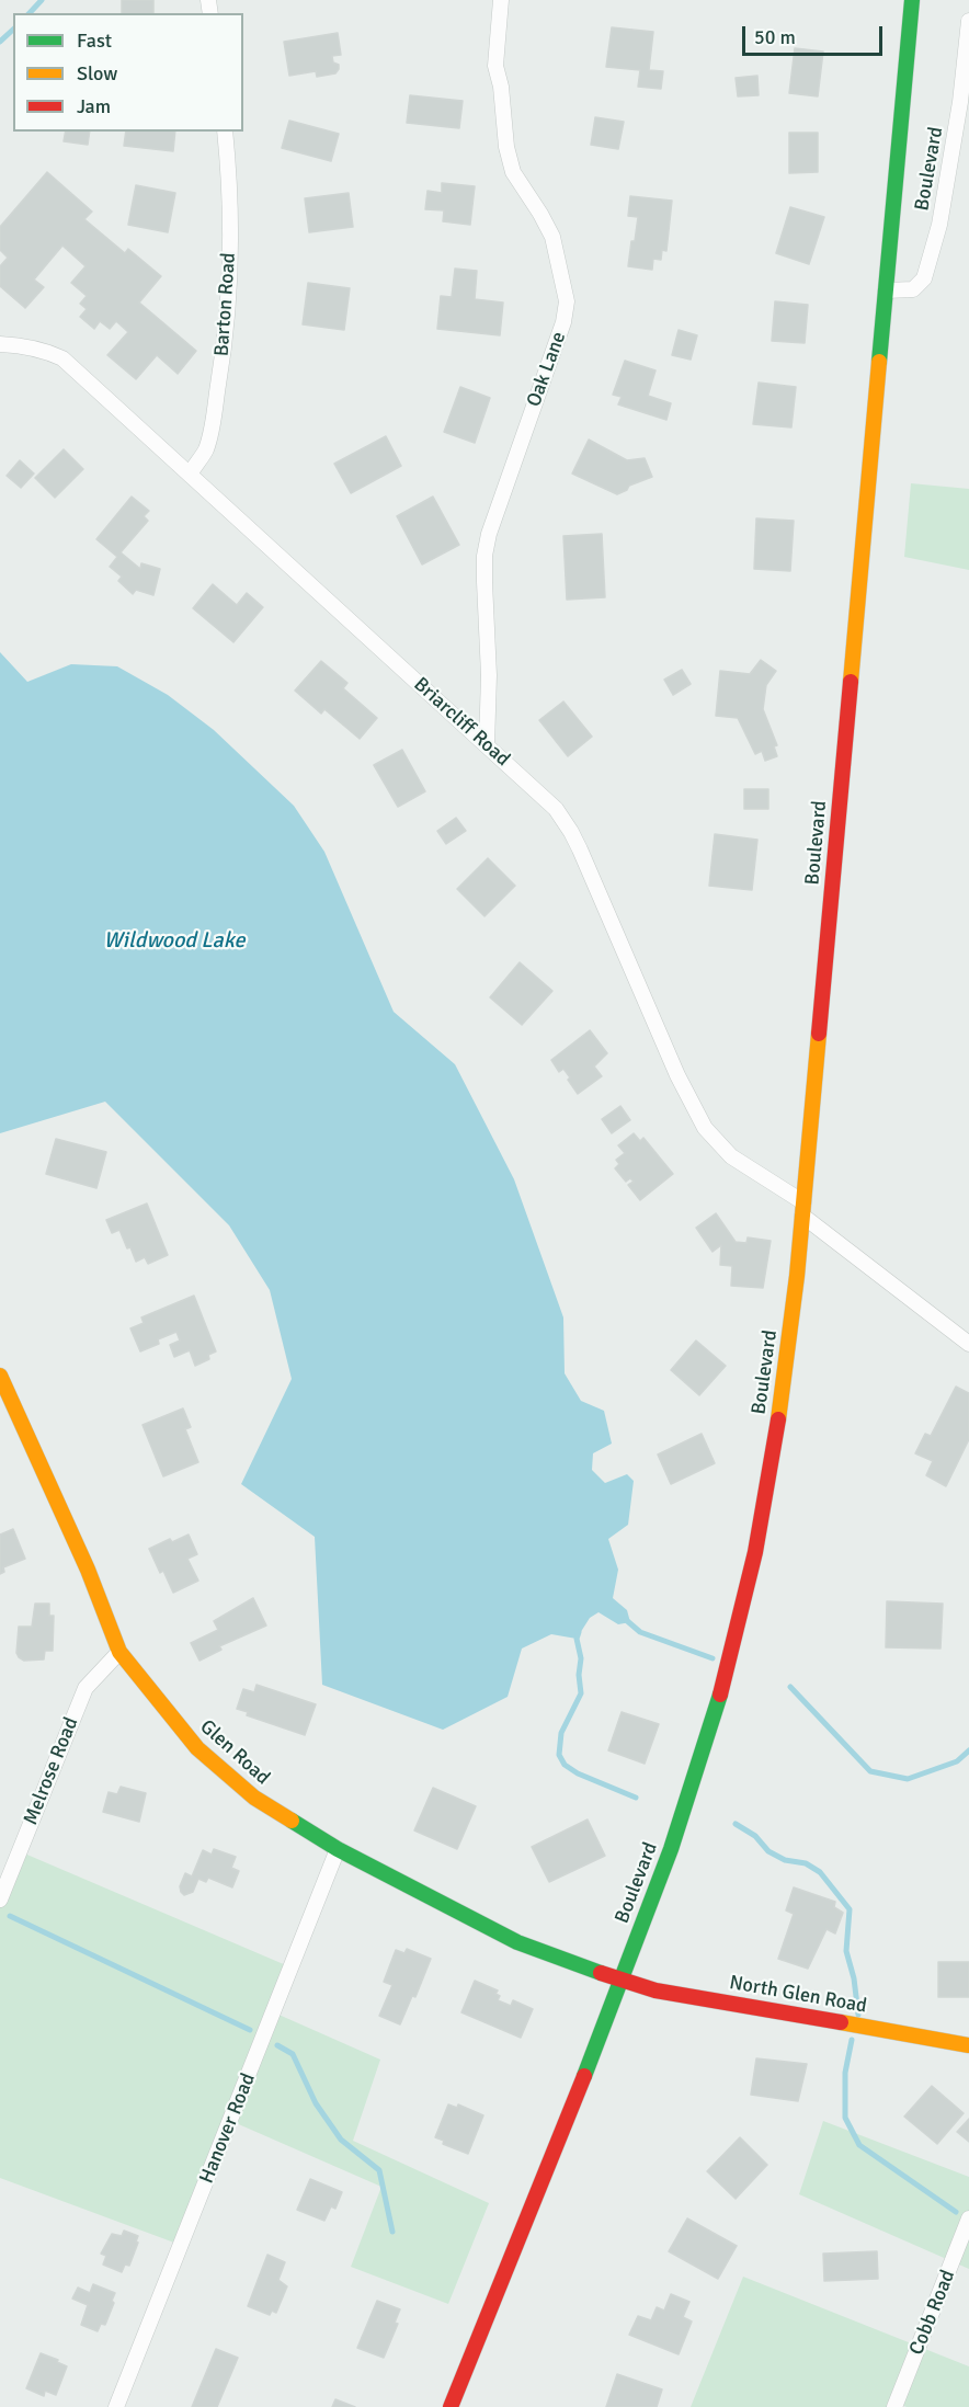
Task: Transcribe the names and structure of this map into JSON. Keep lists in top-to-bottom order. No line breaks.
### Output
{"streets":{"main road":["Boulevard","Glen Road","North Glen Road"],"street":["Barton Road","Oak Lane","Briarcliff Road","Melrose Road","Hanover Road","Cobb Road"]},"crossings":[["Boulevard","Briarcliff Road"],["Boulevard","Glen Road"],["Boulevard","North Glen Road"],["Barton Road","Briarcliff Road"],["Oak Lane","Briarcliff Road"],["Glen Road","Melrose Road"],["Glen Road","North Glen Road"],["Glen Road","Hanover Road"]],"water":["Wildwood Lake"],"legend":["Fast","Slow","Jam"],"scale_bar":"50 m"}
